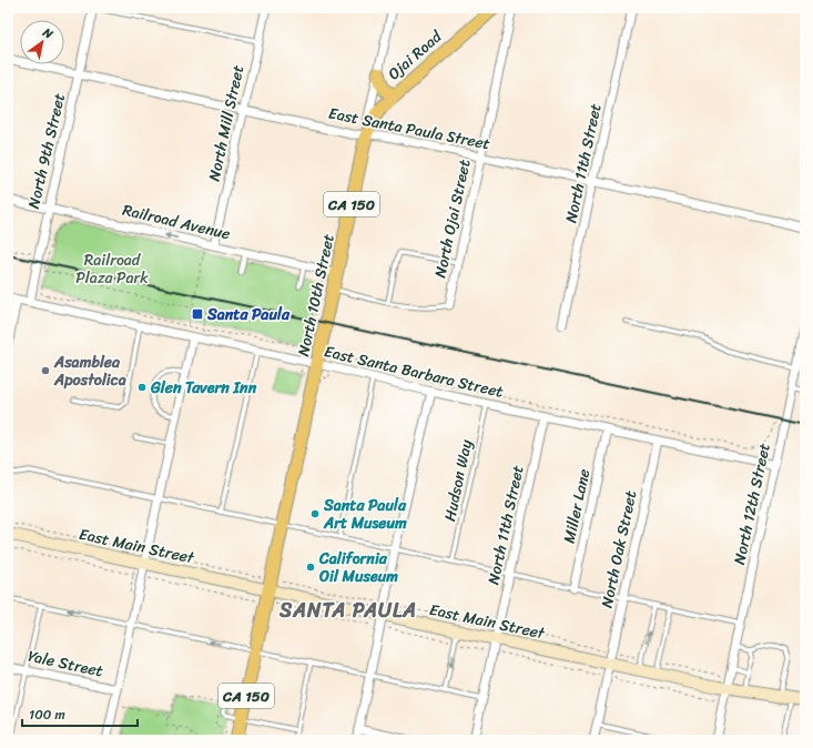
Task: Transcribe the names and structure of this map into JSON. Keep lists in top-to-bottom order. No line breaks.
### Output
{"streets":{"main road":["Ojai Road","CA 150","North 10th Street"],"street":["North Mill Street","East Santa Paula Street","North 9th Street","North 11th Street","North Ojai Street","Railroad Avenue","East Santa Barbara Street","North 12th Street","Miller Lane","East Main Street","North Oak Street","Yale Street"],"lane":["Hudson Way"]},"crossings":[["Ojai Road","East Santa Paula Street"],["Ojai Road","North 10th Street"],["North Mill Street","East Santa Paula Street"],["North Mill Street","Railroad Avenue"],["East Santa Paula Street","North 9th Street"],["East Santa Paula Street","North 11th Street"],["East Santa Paula Street","North Ojai Street"],["East Santa Paula Street","North 10th Street"],["North 9th Street","Railroad Avenue"],["North 9th Street","East Santa Barbara Street"],["North 11th Street","East Santa Barbara Street"],["North 11th Street","East Main Street"],["CA 150","North 10th Street"],["CA 150","East Main Street"],["Railroad Avenue","North 10th Street"],["North 10th Street","East Santa Barbara Street"],["North 10th Street","East Main Street"],["East Santa Barbara Street","Hudson Way"],["East Santa Barbara Street","North 12th Street"],["East Santa Barbara Street","Miller Lane"],["East Santa Barbara Street","North Oak Street"],["North 12th Street","East Main Street"],["East Main Street","North Oak Street"]],"one_way":["Railroad Avenue"],"districts":["SANTA PAULA"],"parks":["Railroad Plaza Park"],"places":{"transit":["Santa Paula"],"other":["Asamblea Apostolica","Glen Tavern Inn","Santa Paula Art Museum","California Oil Museum"]},"scale_bar":"100 m","north":"top right"}
